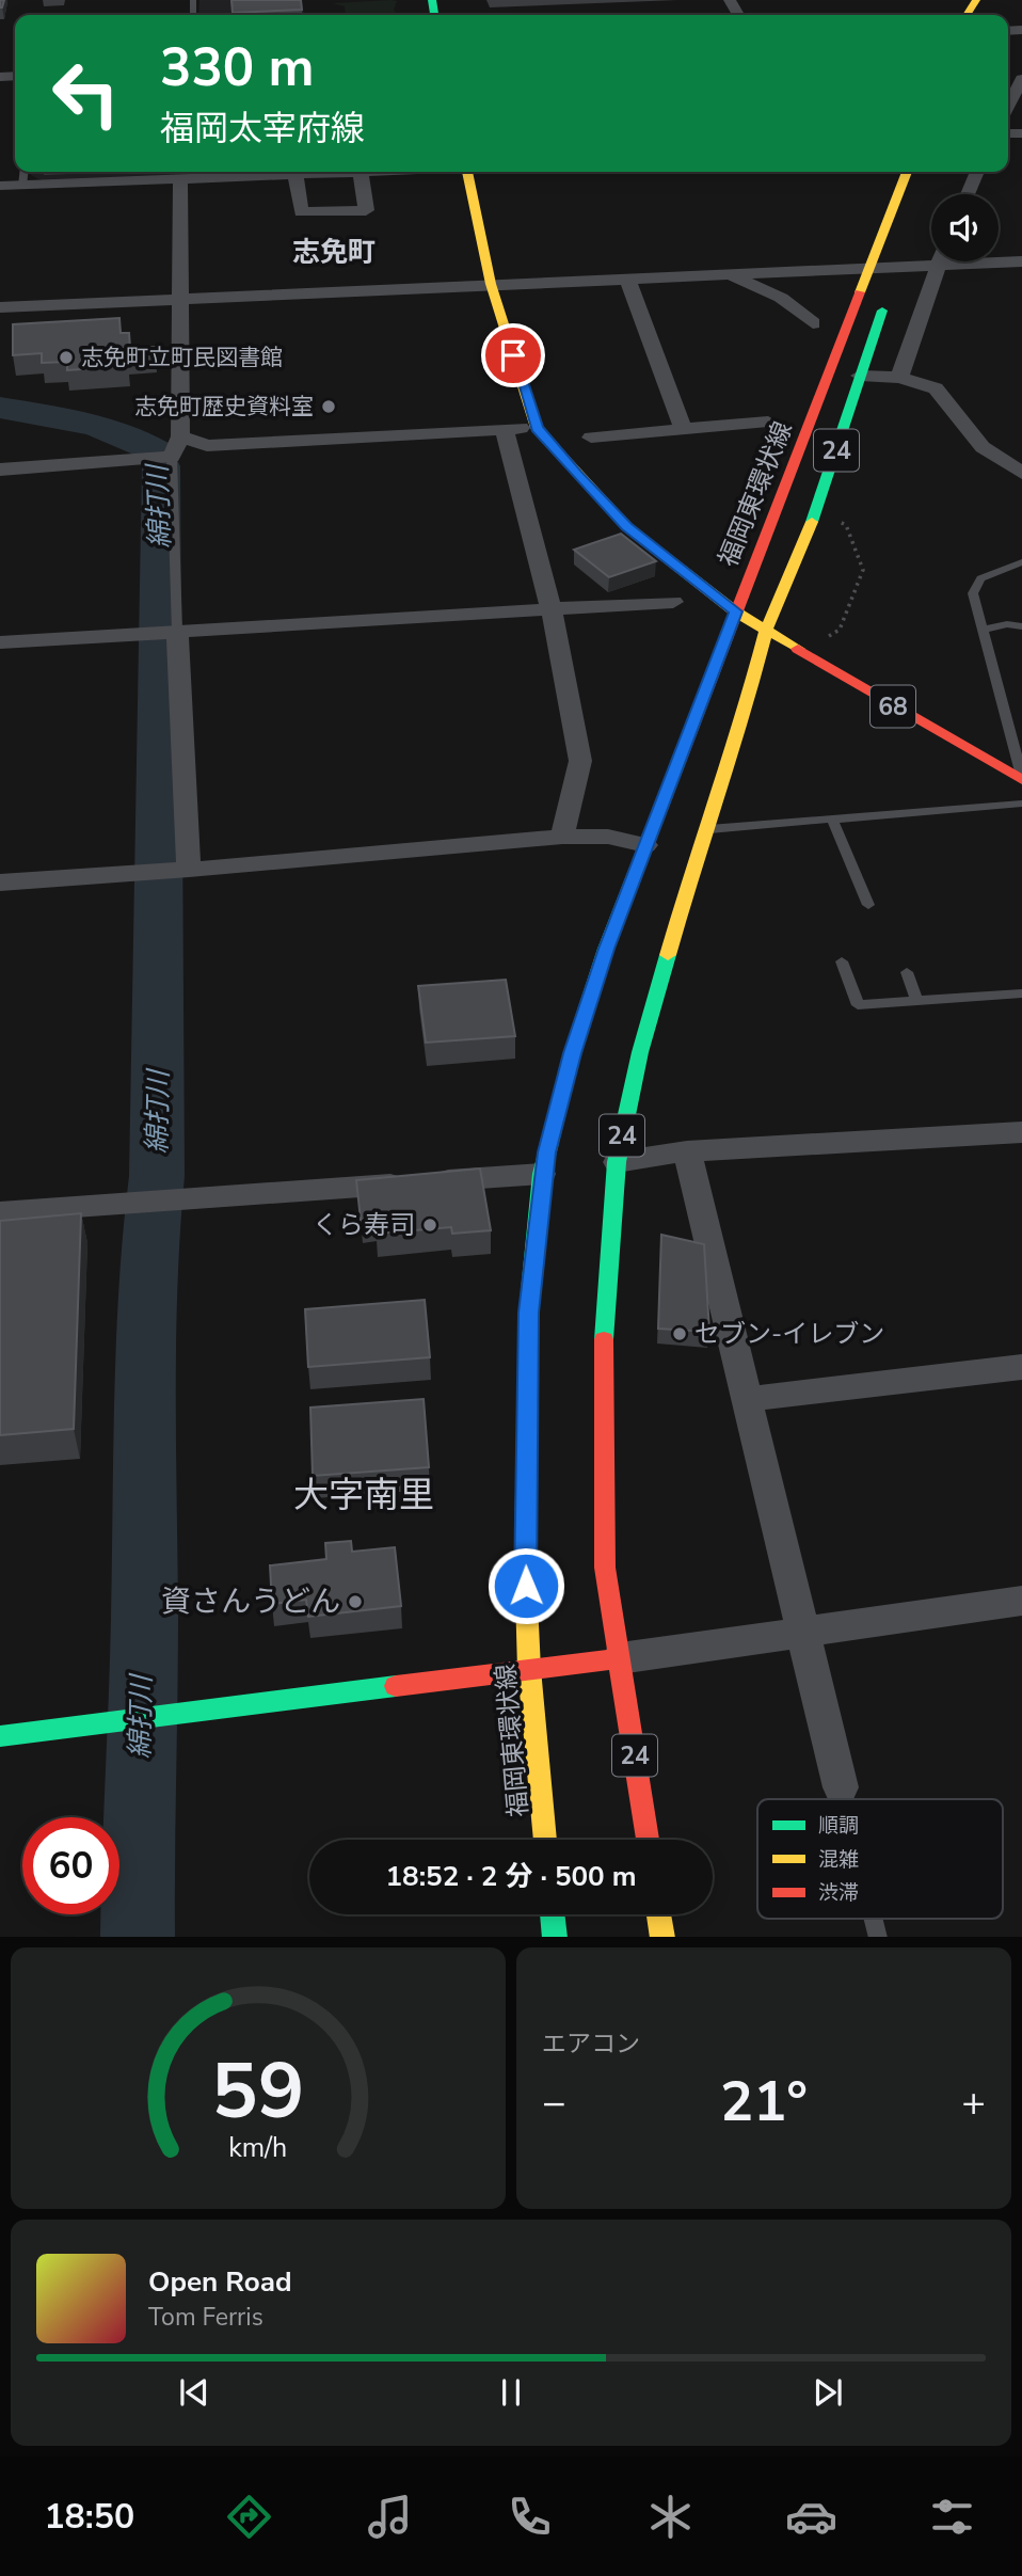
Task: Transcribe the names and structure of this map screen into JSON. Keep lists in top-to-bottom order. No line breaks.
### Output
{"streets":{"main road":["24","福岡東環状線","68"]},"crossings":[["24","68"],["福岡東環状線","68"]],"districts":["志免町","大字南里"],"water":["綿打川"],"places":["志免町立町民図書館","志免町歴史資料室","くら寿司","セブン-イレブン","資さんうどん"],"legend":["順調","混雑","渋滞"],"page":{"turn":["330 m","福岡太宰府線"],"limit":"60","trip":"18:52 · 2 分 · 500 m","tile":"エアコン","heat":["−","21°","+"],"song":["Open Road","Tom Ferris"],"tabs":"18:50","gauge":["59","km/h"]}}
